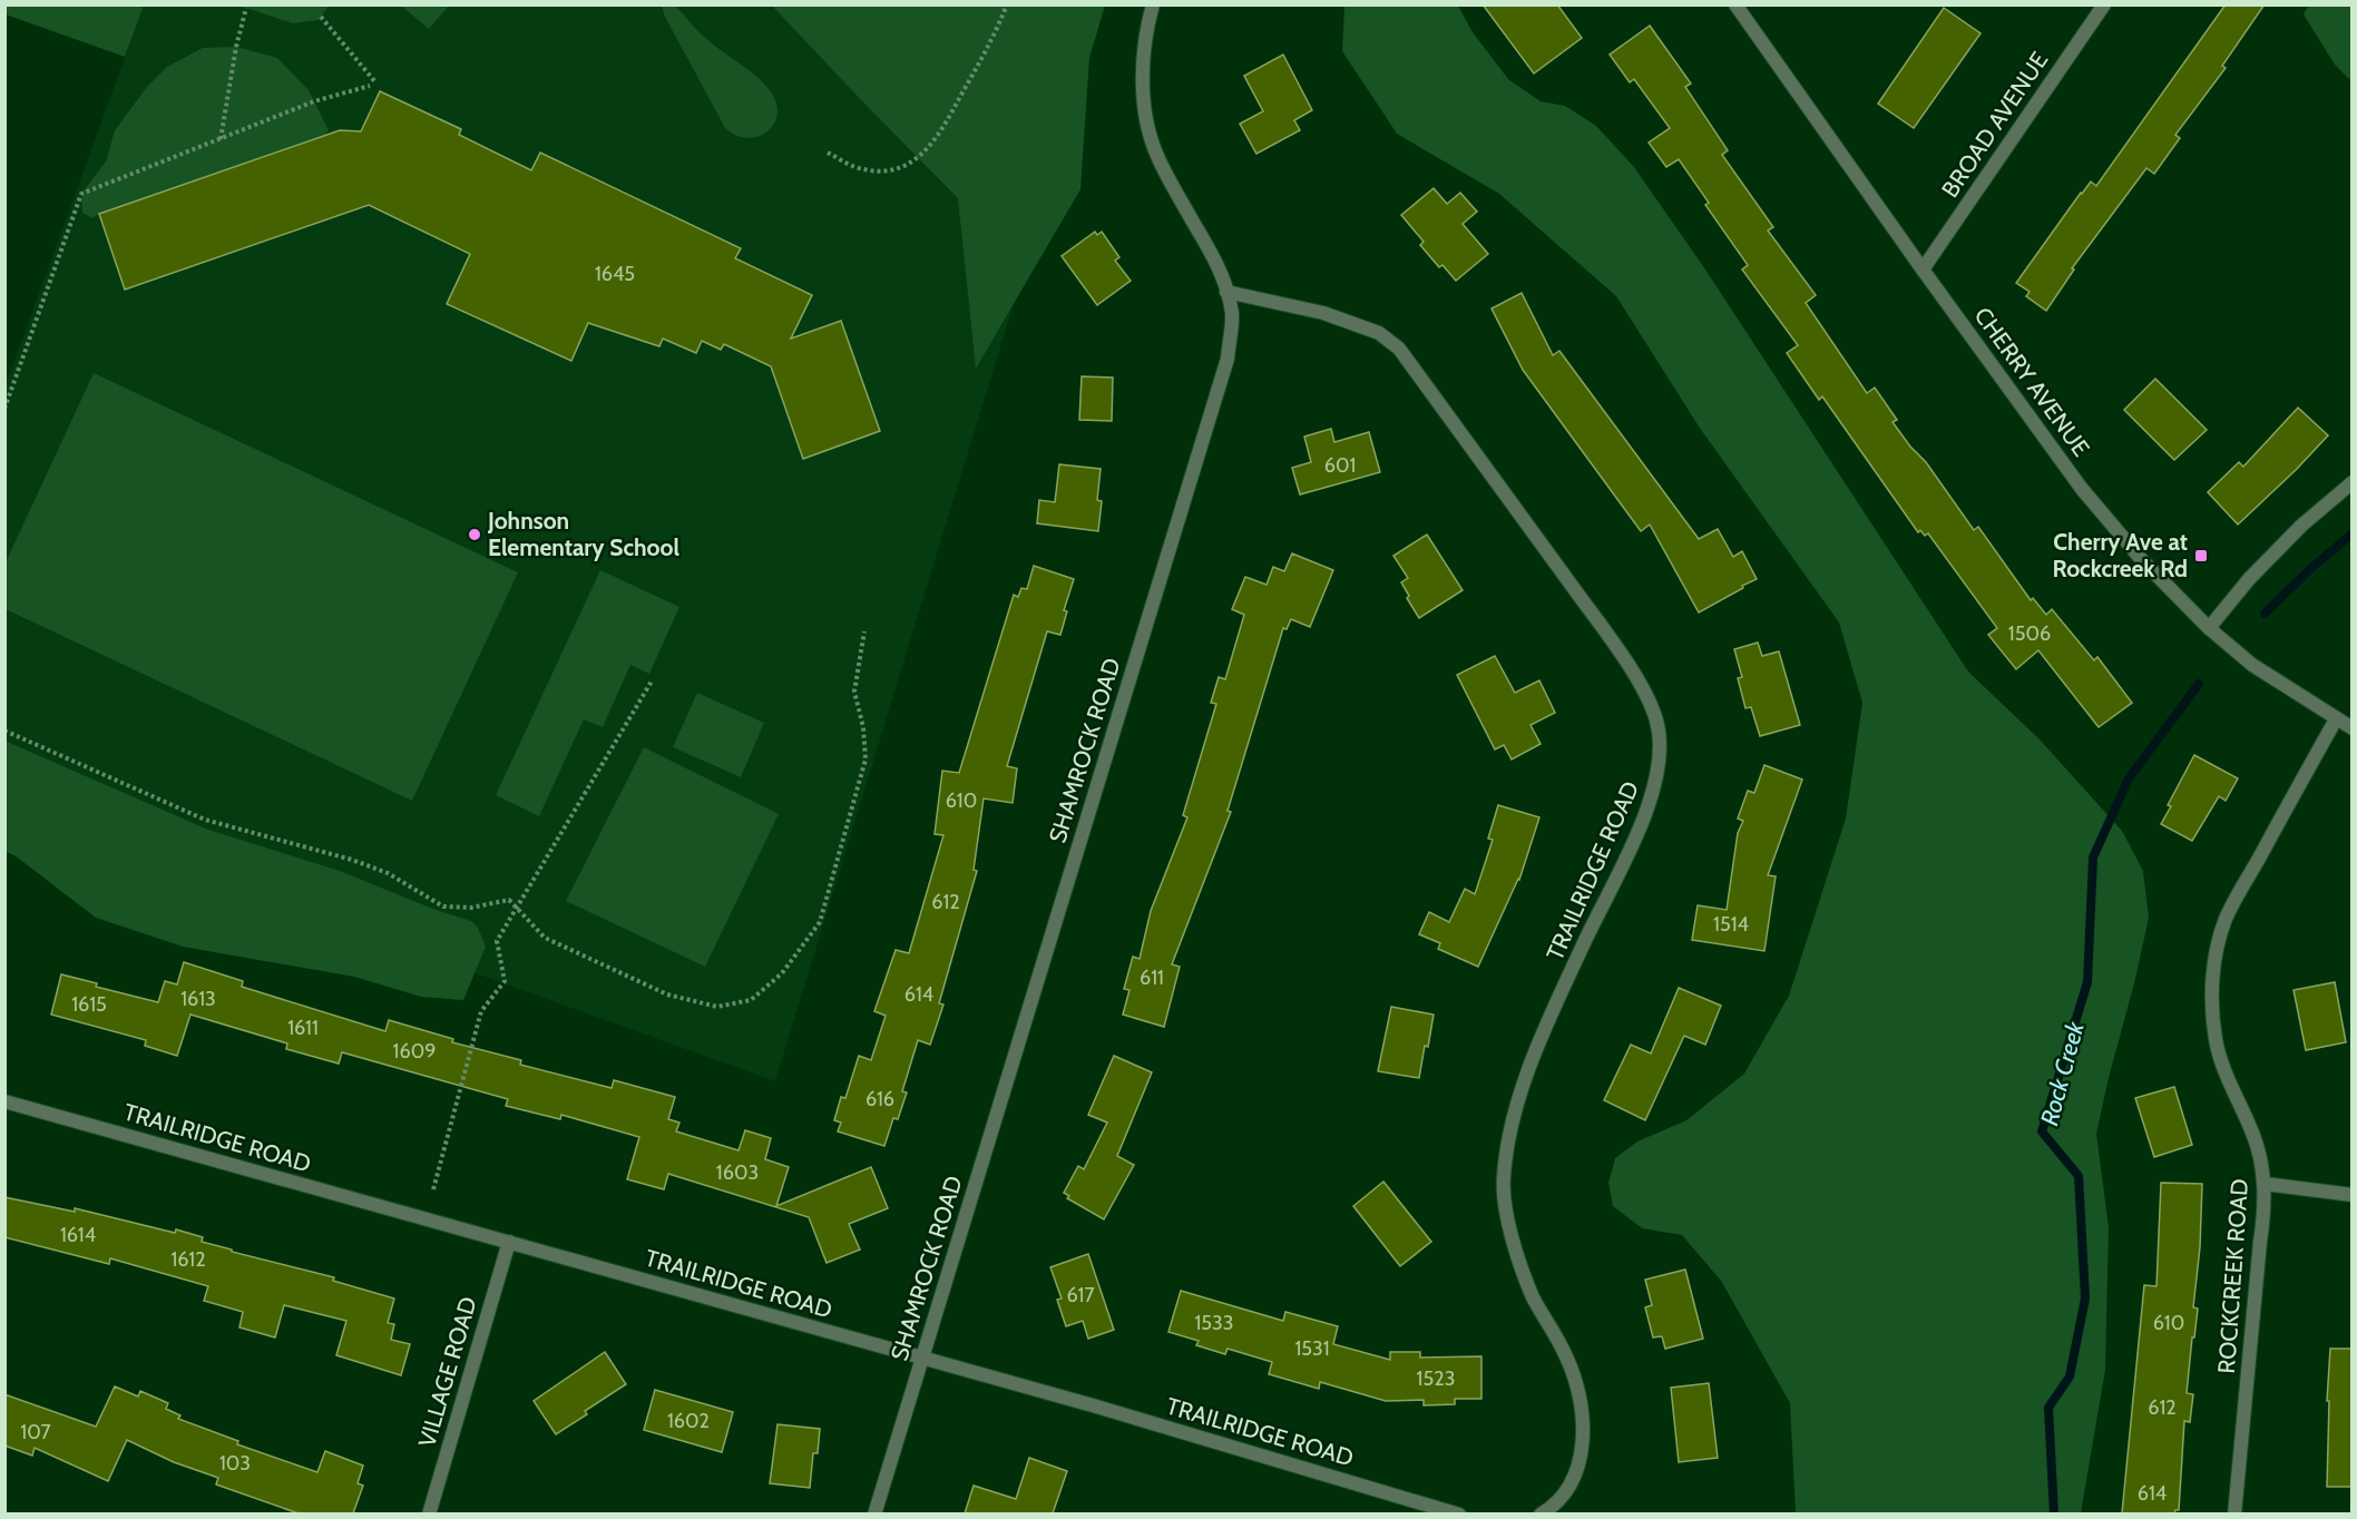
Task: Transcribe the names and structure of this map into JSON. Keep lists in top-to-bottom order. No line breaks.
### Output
{"streets":{"street":["BROAD AVENUE","CHERRY AVENUE","SHAMROCK ROAD","TRAILRIDGE ROAD","ROCKCREEK ROAD","VILLAGE ROAD"]},"crossings":[["BROAD AVENUE","CHERRY AVENUE"],["CHERRY AVENUE","ROCKCREEK ROAD"],["SHAMROCK ROAD","TRAILRIDGE ROAD"],["TRAILRIDGE ROAD","VILLAGE ROAD"]],"water":["Rock Creek"],"places":{"other":["Johnson Elementary School"],"transit":["Cherry Ave at Rockcreek Rd"]},"house_numbers":["1645","601","1506","610","612","1514","611","614","1613","1615","1611","1609","616","1603","1614","1612","617","1533","610","1531","1523","612","1602","107","103","614"]}
